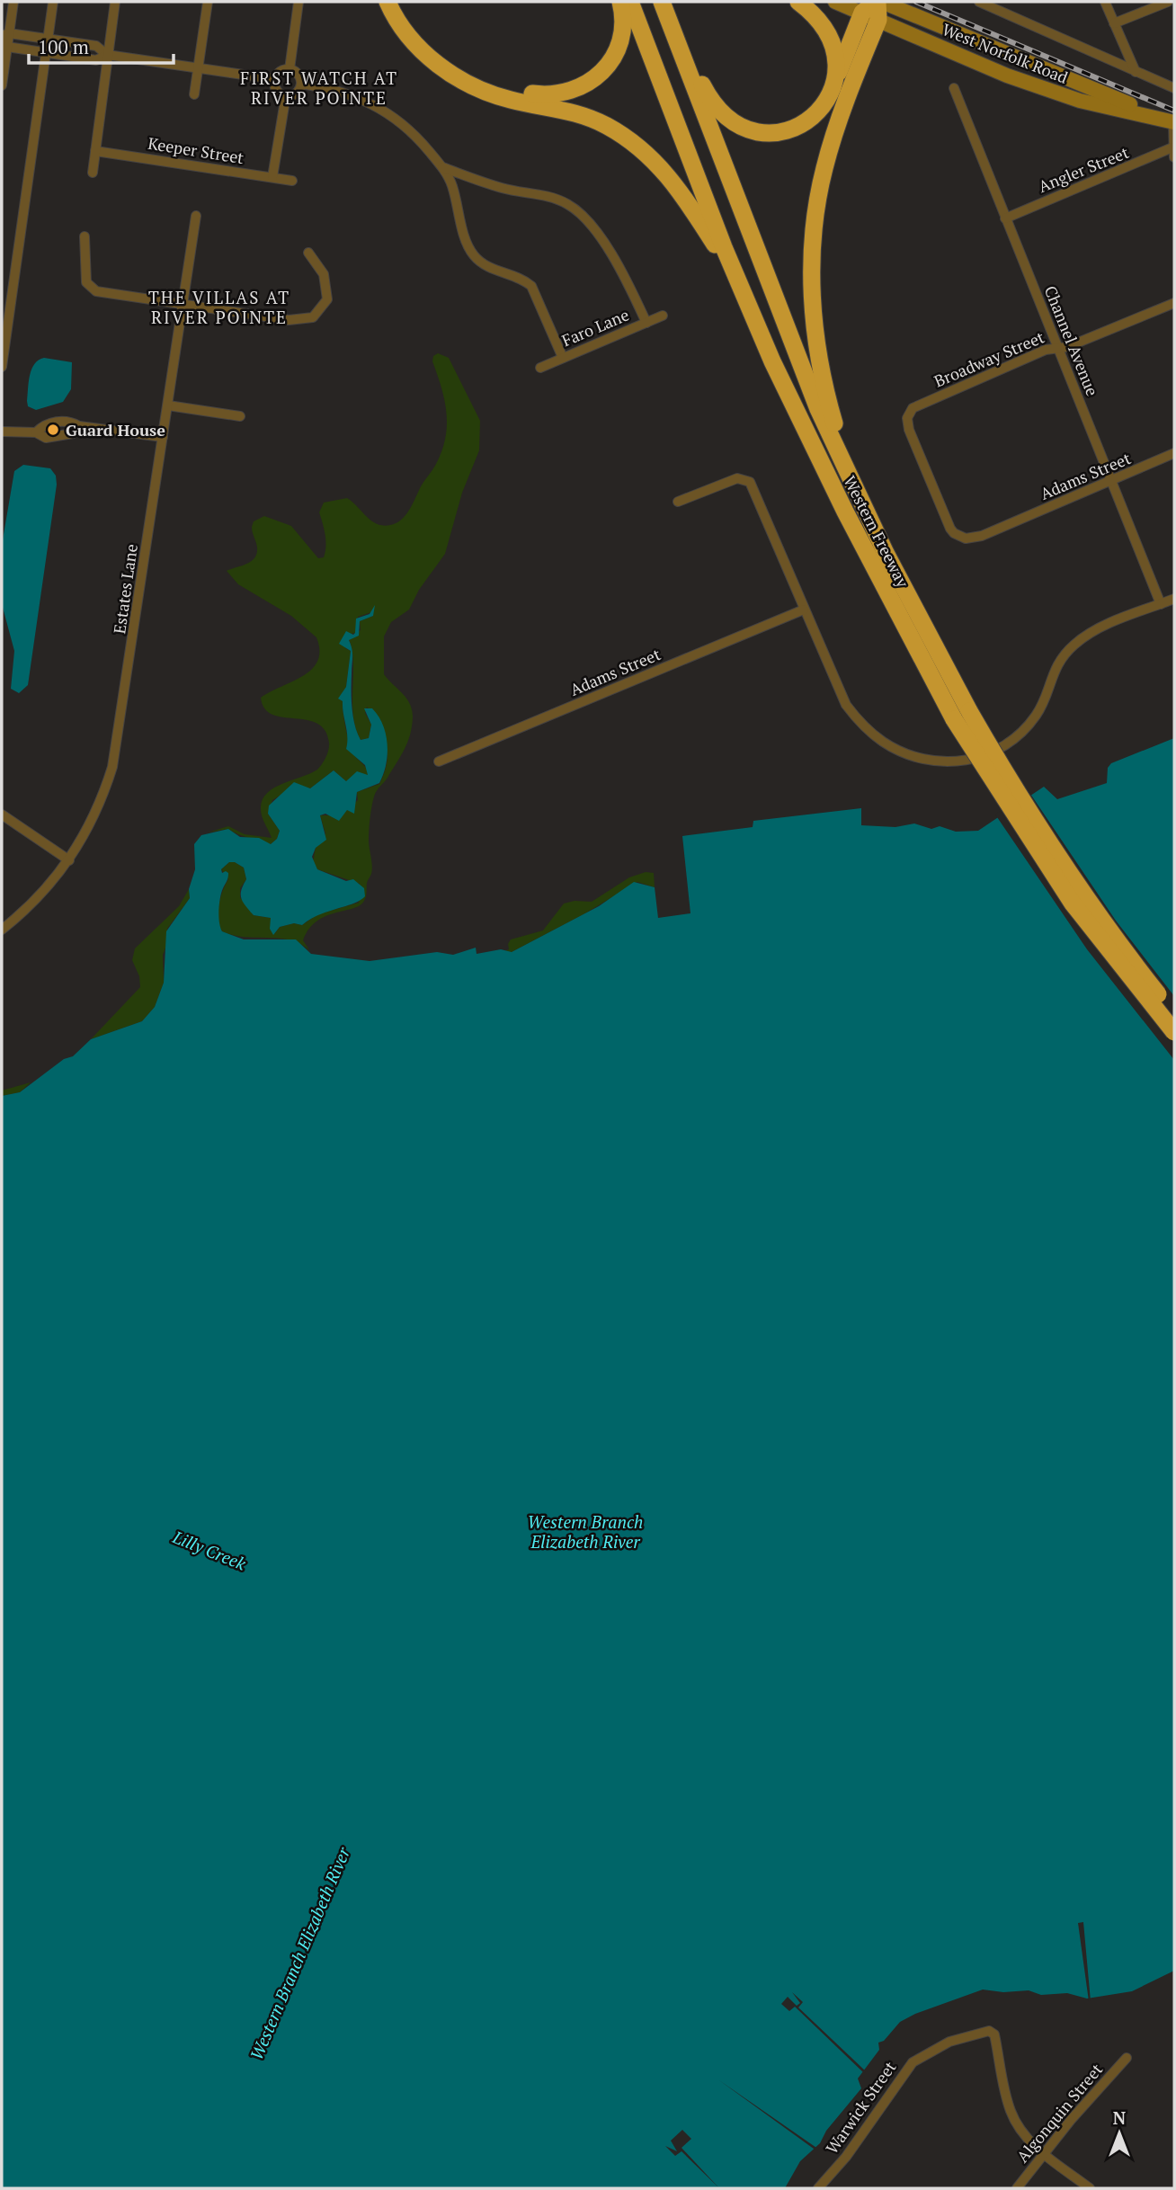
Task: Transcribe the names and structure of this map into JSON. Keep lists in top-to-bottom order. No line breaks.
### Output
{"streets":{"highway":["Western Freeway"],"street":["West Norfolk Road","Keeper Street","Angler Street","Faro Lane","Channel Avenue","Broadway Street","Adams Street","Estates Lane","Warwick Street","Algonquin Street"]},"crossings":[["Angler Street","Channel Avenue"],["Channel Avenue","Broadway Street"],["Channel Avenue","Adams Street"],["Broadway Street","Adams Street"],["Warwick Street","Algonquin Street"]],"districts":["FIRST WATCH AT RIVER POINTE","THE VILLAS AT RIVER POINTE"],"water":["Western Branch Elizabeth River","Lilly Creek"],"places":["Guard House"],"scale_bar":"100 m","north":"top"}
